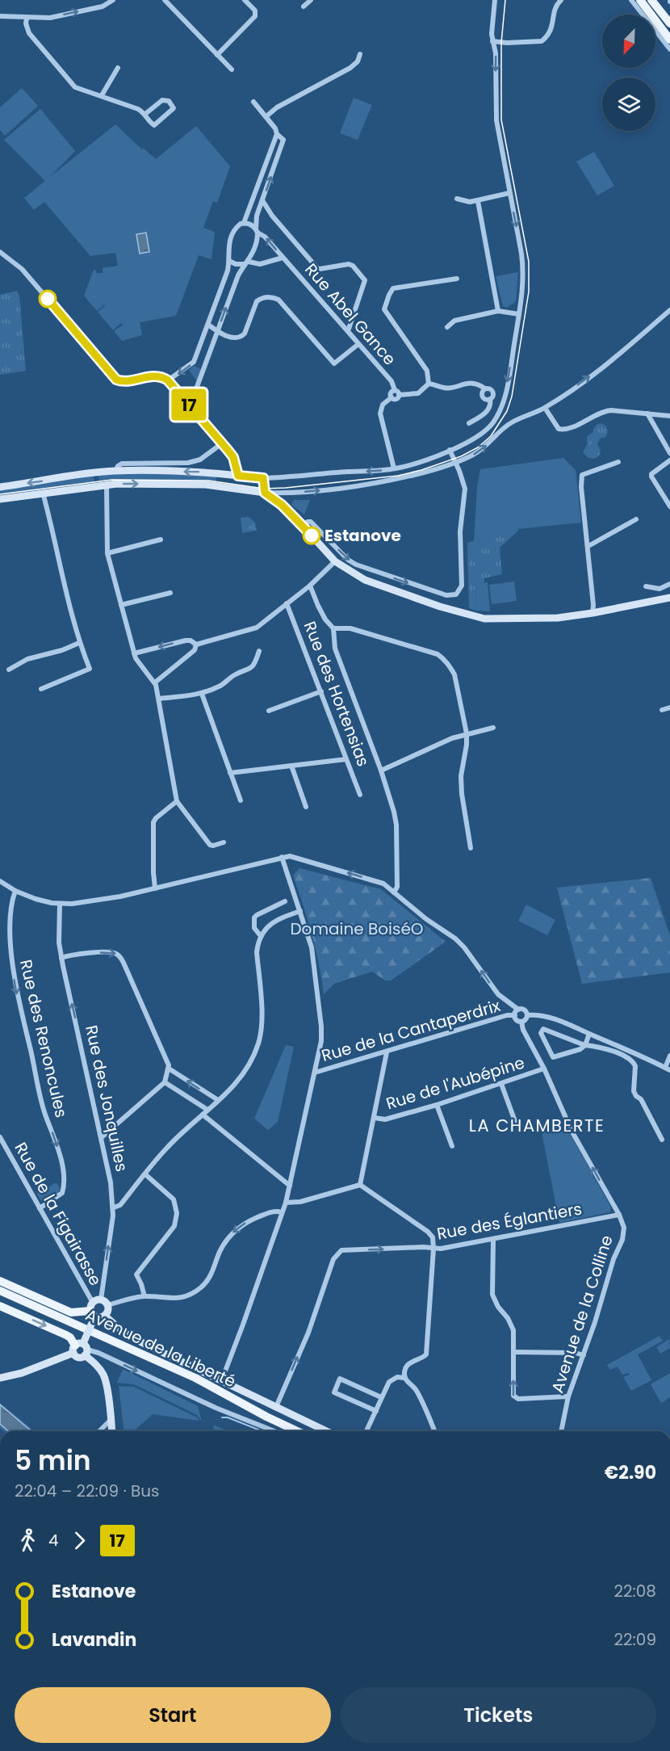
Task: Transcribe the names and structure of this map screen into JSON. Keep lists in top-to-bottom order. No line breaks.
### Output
{"streets":{"main road":["Avenue de la Liberté"],"street":["Rue Abel Gance","Rue des Hortensias","Rue de la Cantaperdrix","Rue des Renoncules","Rue de l'Aubépine","Rue des Jonquilles","Rue de la Figairasse","Rue des Églantiers","Avenue de la Colline"]},"crossings":[["Rue de la Cantaperdrix","Avenue de la Colline"],["Rue des Renoncules","Rue de la Figairasse"],["Rue de l'Aubépine","Avenue de la Colline"],["Rue des Églantiers","Avenue de la Colline"]],"one_way":["Rue des Renoncules","Rue des Jonquilles","Rue des Églantiers","Avenue de la Colline"],"districts":["LA CHAMBERTE"],"parks":["Domaine BoiséO"],"places":["Estanove"],"lines":["bus line 17"],"north":"bottom left","page":{"on_map":"17","heading":["5 min","22:04 – 22:09 · Bus","€2.90"],"legs":["4","17"],"list":[{"name":"Estanove","value":"22:08"},{"name":"Lavandin","value":"22:09"}],"buttons":["Start","Tickets"]}}
